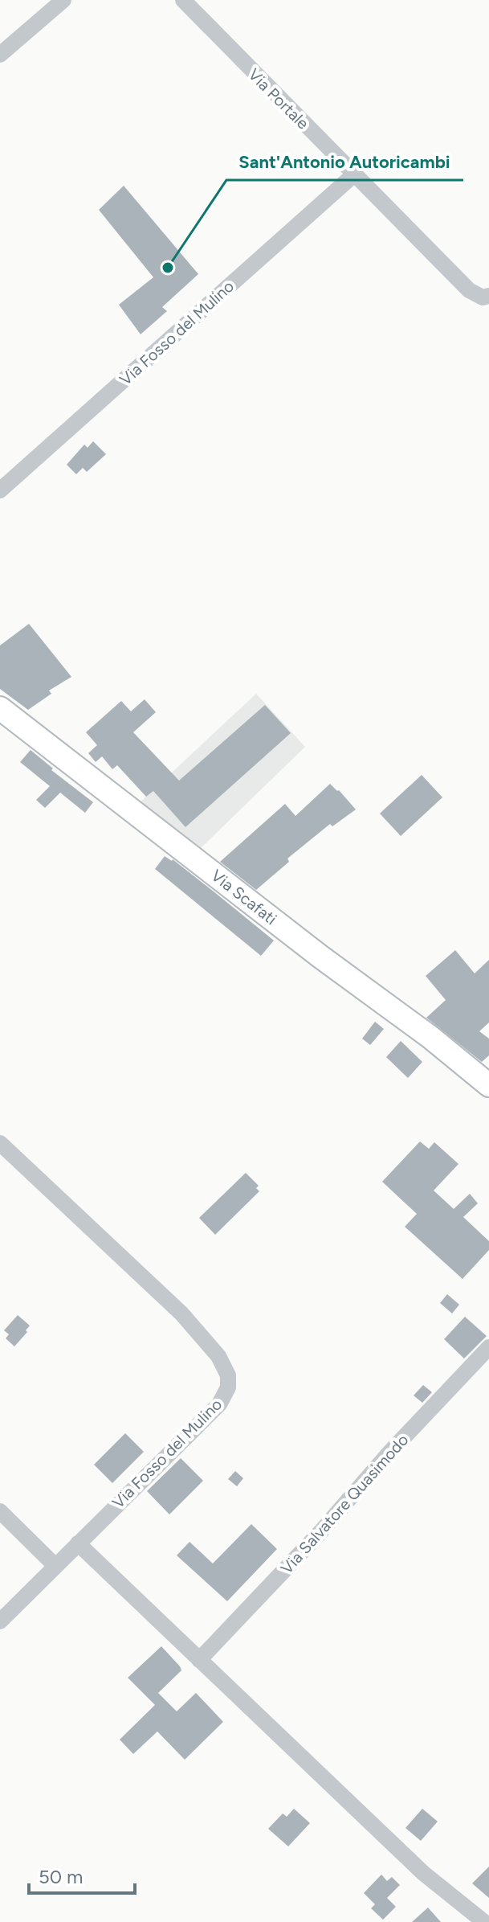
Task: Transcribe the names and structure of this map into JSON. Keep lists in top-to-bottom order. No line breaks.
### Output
{"streets":{"street":["Via Portale","Via Fosso del Mulino","Via Scafati","Via Salvatore Quasimodo"]},"crossings":[["Via Portale","Via Fosso del Mulino"]],"places":["Sant'Antonio Autoricambi"],"scale_bar":"50 m"}
